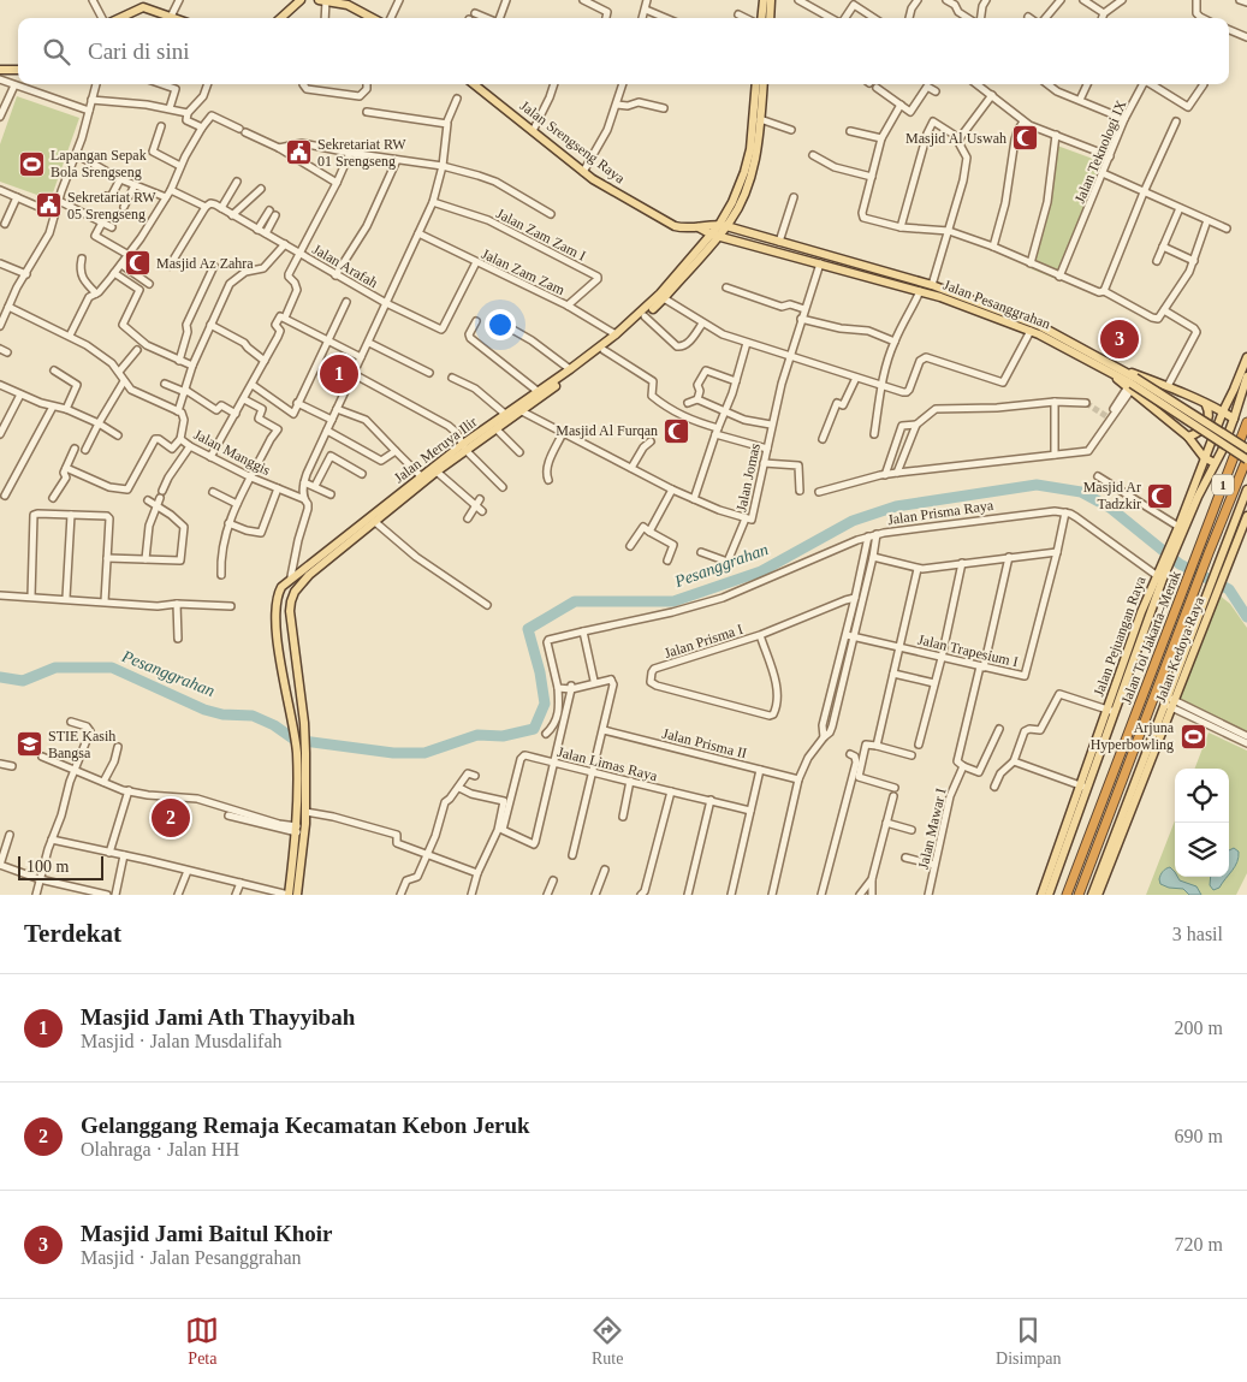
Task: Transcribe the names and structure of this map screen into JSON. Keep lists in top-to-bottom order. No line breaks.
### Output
{"streets":{"highway":["1","Jalan Tol Jakarta–Merak"],"main road":["Jalan Srengseng Raya","Jalan Pesanggrahan","Jalan Meruya Ilir","Jalan Pejuangan Raya","Jalan Kedoya Raya"],"street":["Jalan Teknologi IX","Jalan Zam Zam I","Jalan Arafah","Jalan Zam Zam","Jalan Manggis","Jalan Jomas","Jalan Prisma Raya","Jalan Prisma I","Jalan Trapesium I","Jalan Prisma II","Jalan Limas Raya","Jalan Mawar I"]},"crossings":[["Jalan Srengseng Raya","Jalan Pesanggrahan"],["Jalan Srengseng Raya","Jalan Meruya Ilir"],["Jalan Zam Zam I","Jalan Zam Zam"],["Jalan Arafah","Jalan Zam Zam"],["Jalan Zam Zam","Jalan Meruya Ilir"],["Jalan Pesanggrahan","Jalan Meruya Ilir"],["Jalan Pesanggrahan","Jalan Jomas"],["Jalan Pesanggrahan","Jalan Tol Jakarta–Merak"],["Jalan Meruya Ilir","Jalan Jomas"],["Jalan Prisma Raya","Jalan Prisma I"],["Jalan Prisma Raya","Jalan Trapesium I"],["Jalan Prisma Raya","Jalan Prisma II"],["Jalan Trapesium I","Jalan Mawar I"]],"water":["Pesanggrahan"],"places":{"mosque":["Masjid Al Uswah","Masjid Az Zahra","Masjid Al Furqan","Masjid Ar Tadzkir"],"public building":["Sekretariat RW 01 Srengseng","Sekretariat RW 05 Srengseng"],"sports":["Lapangan Sepak Bola Srengseng","Arjuna Hyperbowling"],"school or university":["STIE Kasih Bangsa"]},"scale_bar":"100 m","page":{"search":"Cari di sini","pins":["3","1","2"],"scale":"100 m","heading":["Terdekat","3 hasil"],"list":[{"mark":"1","name":"Masjid Jami Ath Thayyibah","note":"Masjid · Jalan Musdalifah","value":"200 m"},{"mark":"2","name":"Gelanggang Remaja Kecamatan Kebon Jeruk","note":"Olahraga · Jalan HH","value":"690 m"},{"mark":"3","name":"Masjid Jami Baitul Khoir","note":"Masjid · Jalan Pesanggrahan","value":"720 m"}],"nav":["Peta","Rute","Disimpan"]}}
